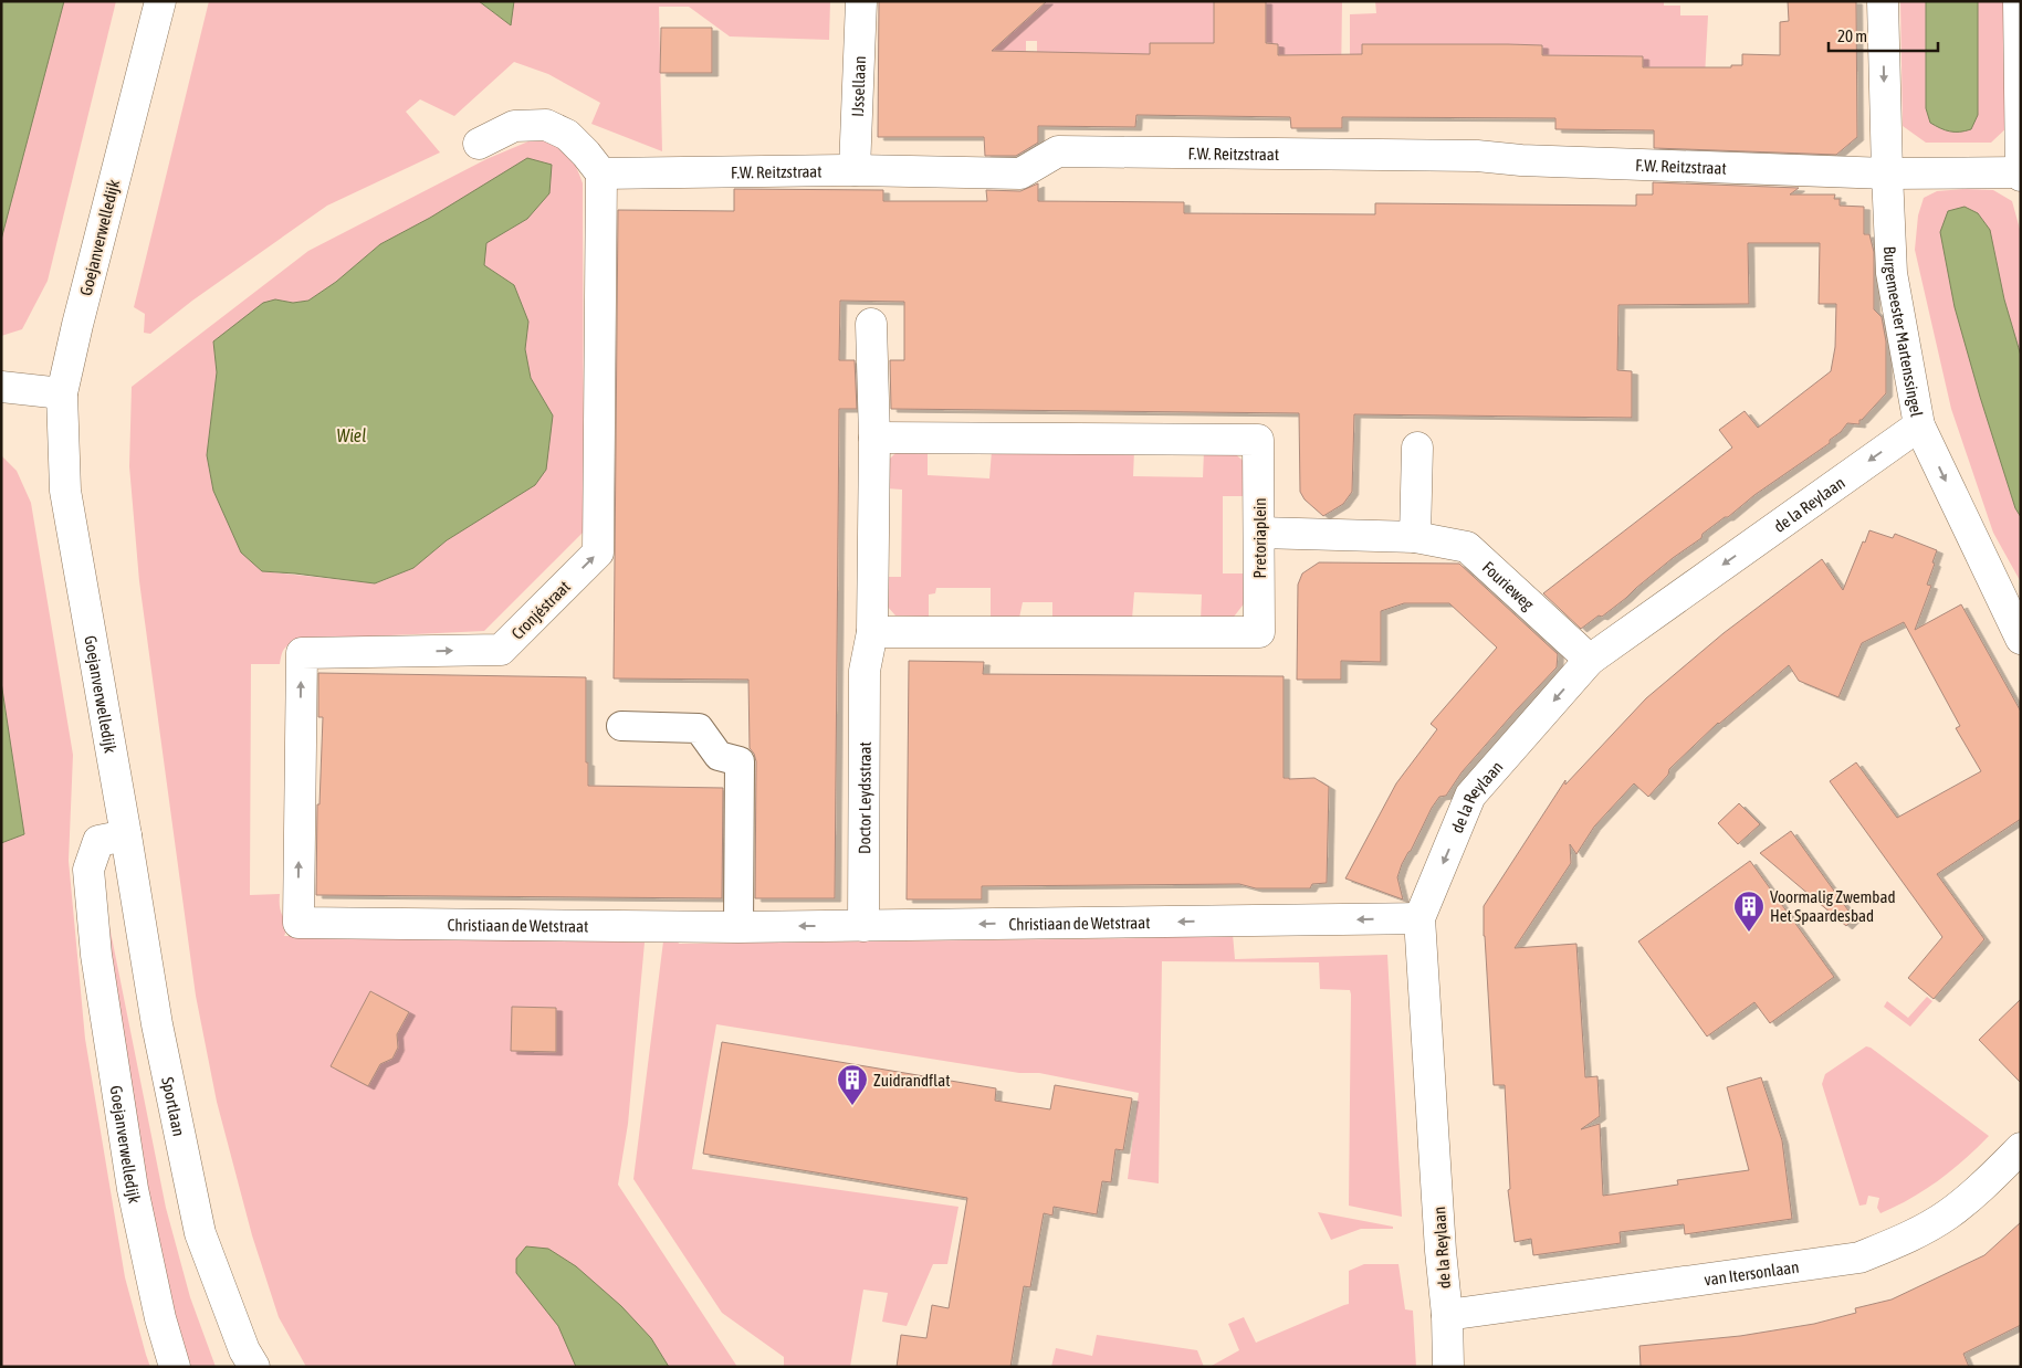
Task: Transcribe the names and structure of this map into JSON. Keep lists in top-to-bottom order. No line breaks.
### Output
{"streets":{"street":["IJssellaan","F.W. Reitzstraat","Goejanverwelledijk","Burgemeester Martenssingel","de la Reylaan","Pretoriaplein","Fourieweg","Cronjéstraat","Doctor Leydsstraat","Christiaan de Wetstraat","Sportlaan","van Itersonlaan"]},"crossings":[["IJssellaan","F.W. Reitzstraat"],["F.W. Reitzstraat","Burgemeester Martenssingel"],["F.W. Reitzstraat","Cronjéstraat"],["Goejanverwelledijk","Sportlaan"],["Burgemeester Martenssingel","de la Reylaan"],["de la Reylaan","Fourieweg"],["de la Reylaan","Christiaan de Wetstraat"],["de la Reylaan","van Itersonlaan"],["Pretoriaplein","Fourieweg"],["Pretoriaplein","Doctor Leydsstraat"],["Cronjéstraat","Christiaan de Wetstraat"],["Doctor Leydsstraat","Christiaan de Wetstraat"]],"one_way":["de la Reylaan","Cronjéstraat","Christiaan de Wetstraat"],"water":["Wiel"],"places":{"building":["Voormalig Zwembad Het Spaardesbad","Zuidrandflat"]},"scale_bar":"20 m"}
